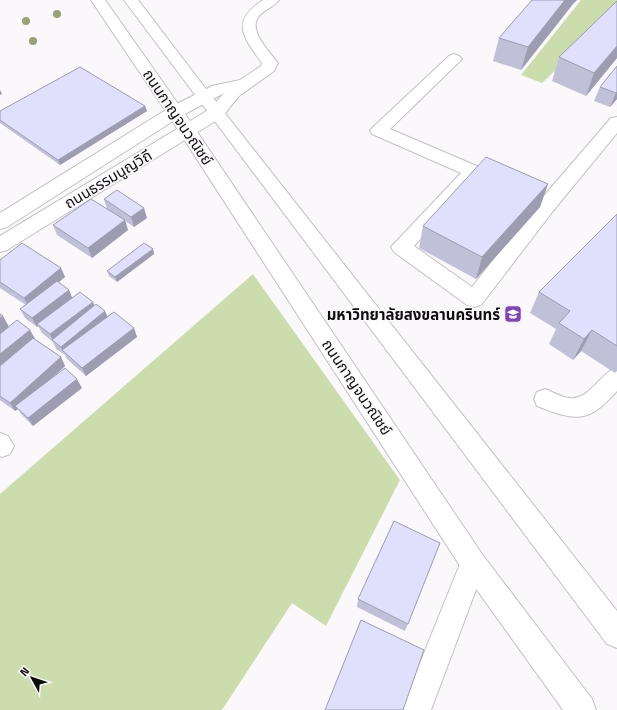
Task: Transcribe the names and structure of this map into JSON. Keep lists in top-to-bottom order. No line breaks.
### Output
{"streets":{"main road":["ถนนกาญจนวณิชย์","ถนนธรรมนูญวิถี"]},"crossings":[["ถนนกาญจนวณิชย์","ถนนธรรมนูญวิถี"]],"places":{"school or university":["มหาวิทยาลัยสงขลานครินทร์"]},"north":"top left"}
